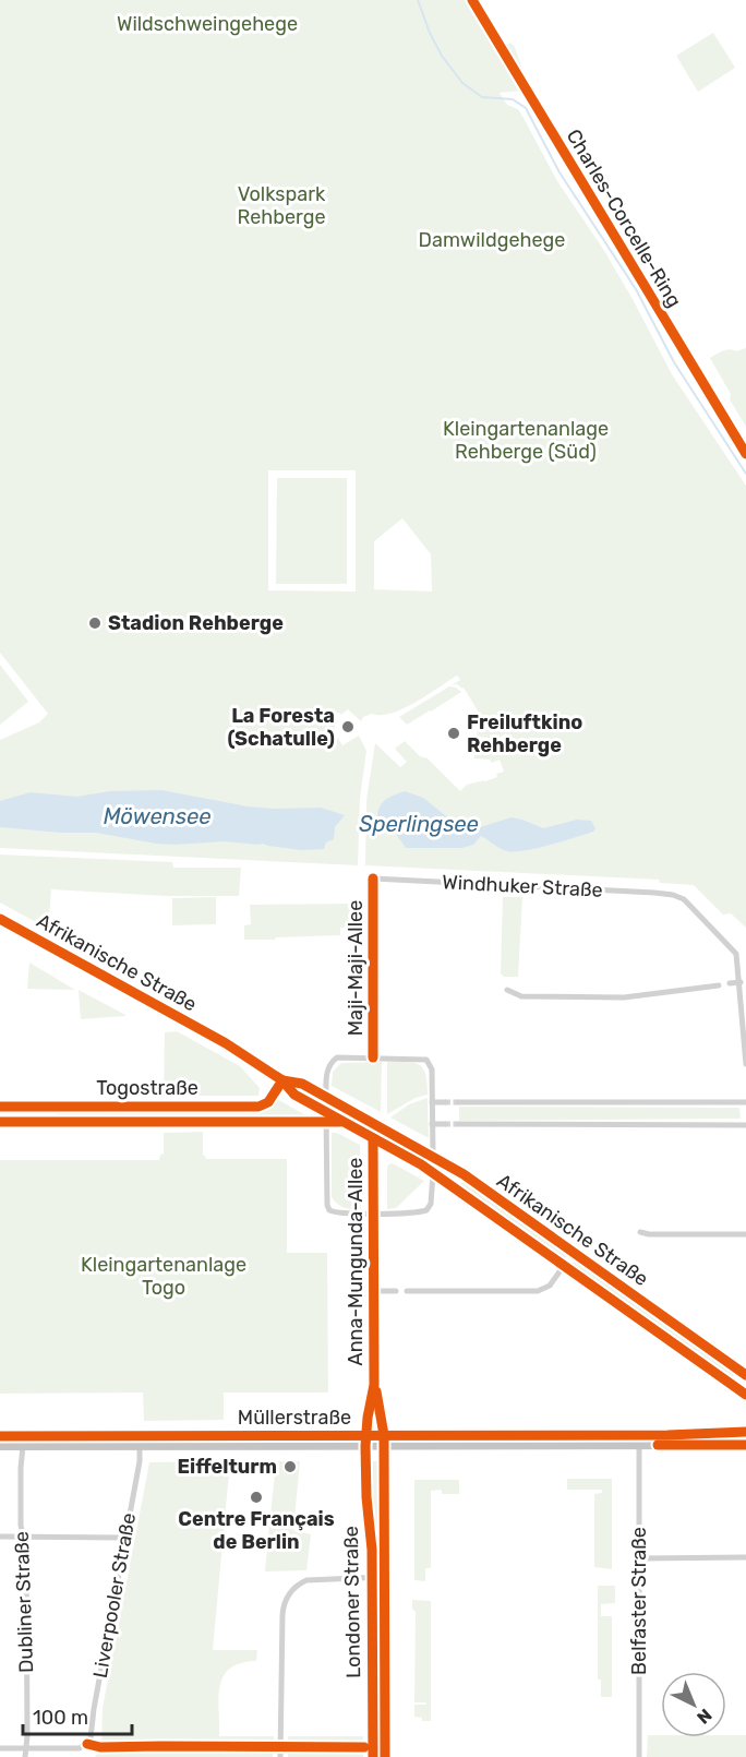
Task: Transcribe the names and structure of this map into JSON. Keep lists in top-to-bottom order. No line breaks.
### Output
{"streets":{"main road":["Müllerstraße"],"street":["Charles-Corcelle-Ring","Windhuker Straße","Afrikanische Straße","Maji-Maji-Allee","Togostraße","Anna-Mungunda-Allee","Liverpooler Straße","Belfaster Straße","Dubliner Straße","Londoner Straße"]},"crossings":[["Windhuker Straße","Maji-Maji-Allee"],["Afrikanische Straße","Togostraße"],["Afrikanische Straße","Anna-Mungunda-Allee"],["Anna-Mungunda-Allee","Müllerstraße"],["Anna-Mungunda-Allee","Londoner Straße"],["Müllerstraße","Liverpooler Straße"],["Müllerstraße","Belfaster Straße"],["Müllerstraße","Dubliner Straße"],["Müllerstraße","Londoner Straße"],["Liverpooler Straße","Dubliner Straße"]],"water":["Möwensee","Sperlingsee"],"parks":["Wildschweingehege","Volkspark Rehberge","Damwildgehege","Kleingartenanlage Rehberge (Süd)","Kleingartenanlage Togo"],"places":["Stadion Rehberge","La Foresta (Schatulle)","Freiluftkino Rehberge","Eiffelturm","Centre Français de Berlin"],"scale_bar":"100 m","north":"bottom right"}
